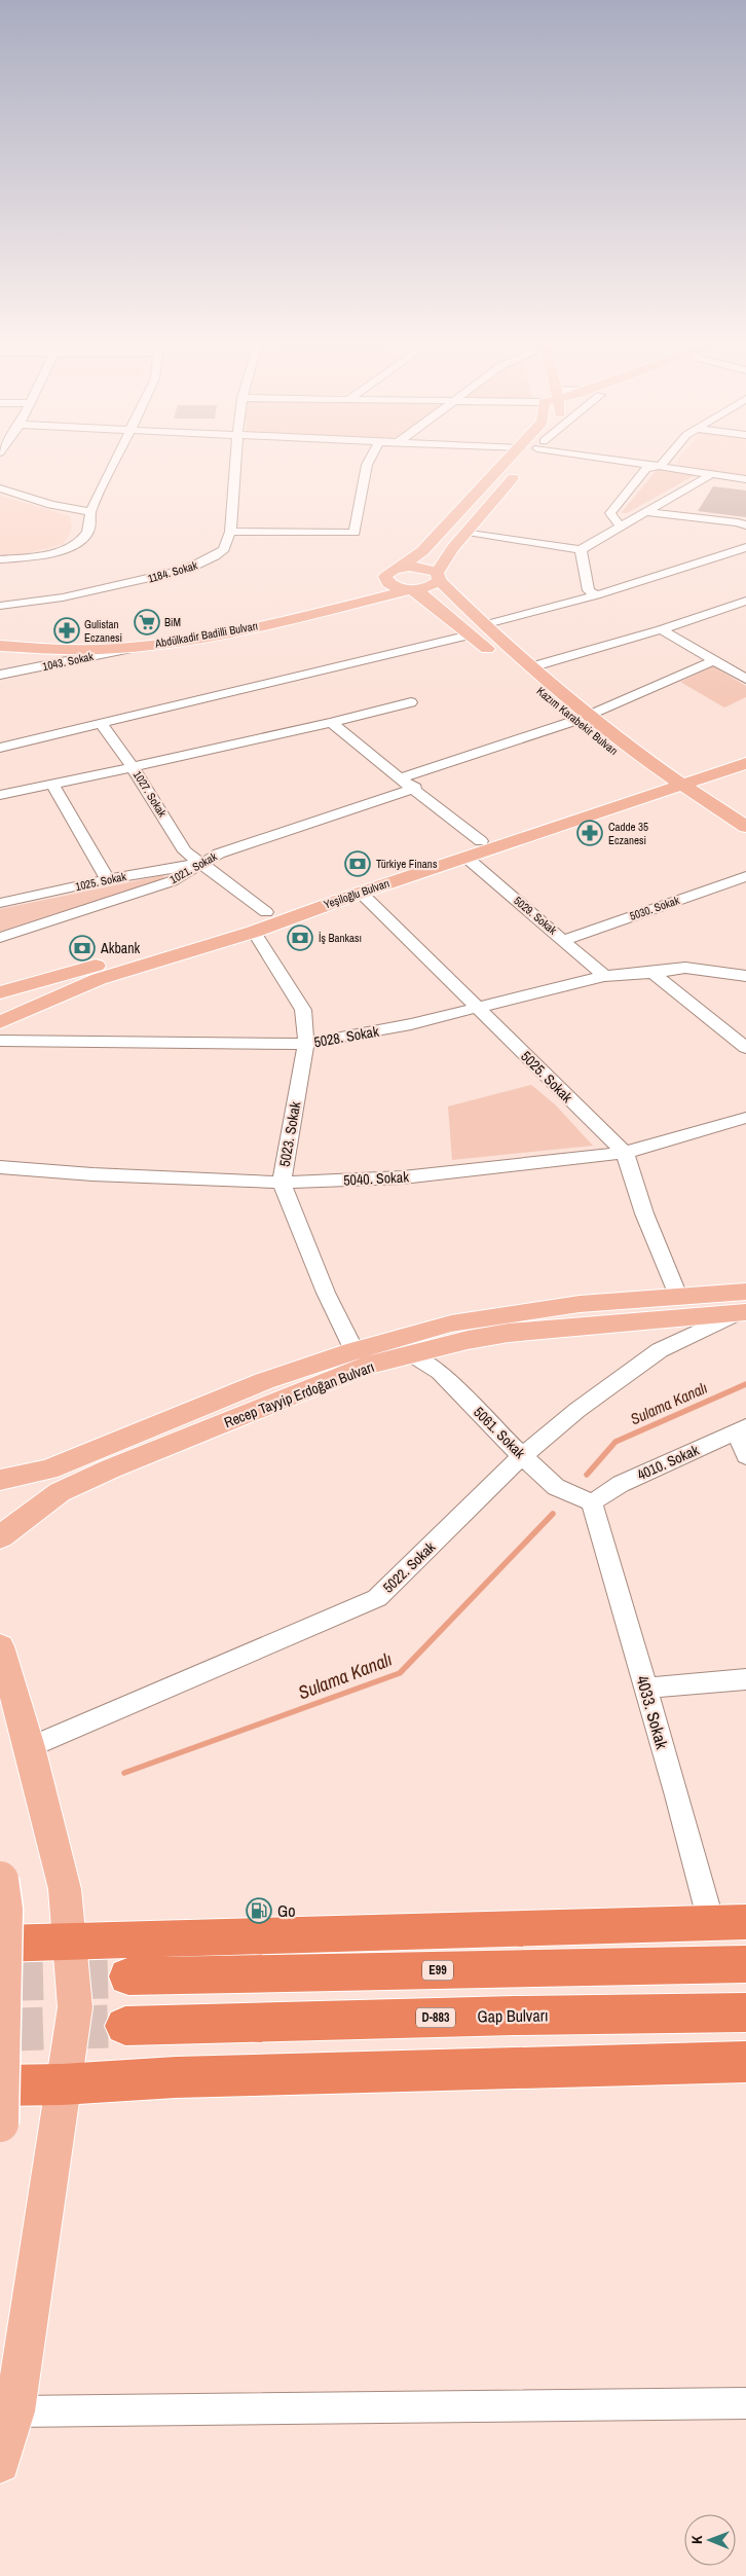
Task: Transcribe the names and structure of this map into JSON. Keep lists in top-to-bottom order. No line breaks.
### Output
{"streets":{"highway":["E99","Gap Bulvarı","D-883"],"main road":["Abdülkadir Badilli Bulvarı","Kazım Karabekir Bulvarı","Yeşiloğlu Bulvarı","Recep Tayyip Erdoğan Bulvarı"],"street":["1184. Sokak","1043. Sokak","1027. Sokak","1021. Sokak","1025. Sokak","5030. Sokak","5029. Sokak","5028. Sokak","5025. Sokak","5023. Sokak","5040. Sokak","5061. Sokak","4010. Sokak","5022. Sokak","4033. Sokak"]},"crossings":[["Abdülkadir Badilli Bulvarı","1043. Sokak"],["Abdülkadir Badilli Bulvarı","Kazım Karabekir Bulvarı"],["Kazım Karabekir Bulvarı","Yeşiloğlu Bulvarı"],["1027. Sokak","1021. Sokak"],["1027. Sokak","1025. Sokak"],["1027. Sokak","Yeşiloğlu Bulvarı"],["1021. Sokak","1025. Sokak"],["Yeşiloğlu Bulvarı","5029. Sokak"],["Yeşiloğlu Bulvarı","5025. Sokak"],["Yeşiloğlu Bulvarı","5023. Sokak"],["5030. Sokak","5029. Sokak"],["5029. Sokak","5028. Sokak"],["5028. Sokak","5025. Sokak"],["5028. Sokak","5023. Sokak"],["5025. Sokak","5040. Sokak"],["5025. Sokak","Recep Tayyip Erdoğan Bulvarı"],["5023. Sokak","5040. Sokak"],["5023. Sokak","Recep Tayyip Erdoğan Bulvarı"],["Recep Tayyip Erdoğan Bulvarı","5061. Sokak"],["Recep Tayyip Erdoğan Bulvarı","5022. Sokak"],["5061. Sokak","4010. Sokak"],["5061. Sokak","5022. Sokak"],["5061. Sokak","4033. Sokak"],["4010. Sokak","4033. Sokak"]],"water":["Sulama Kanalı"],"places":{"supermarket":["BiM"],"pharmacy":["Gulistan Eczanesi","Cadde 35 Eczanesi"],"bank":["Türkiye Finans","İş Bankası","Akbank"],"fuel station":["Go"]},"north":"left"}
